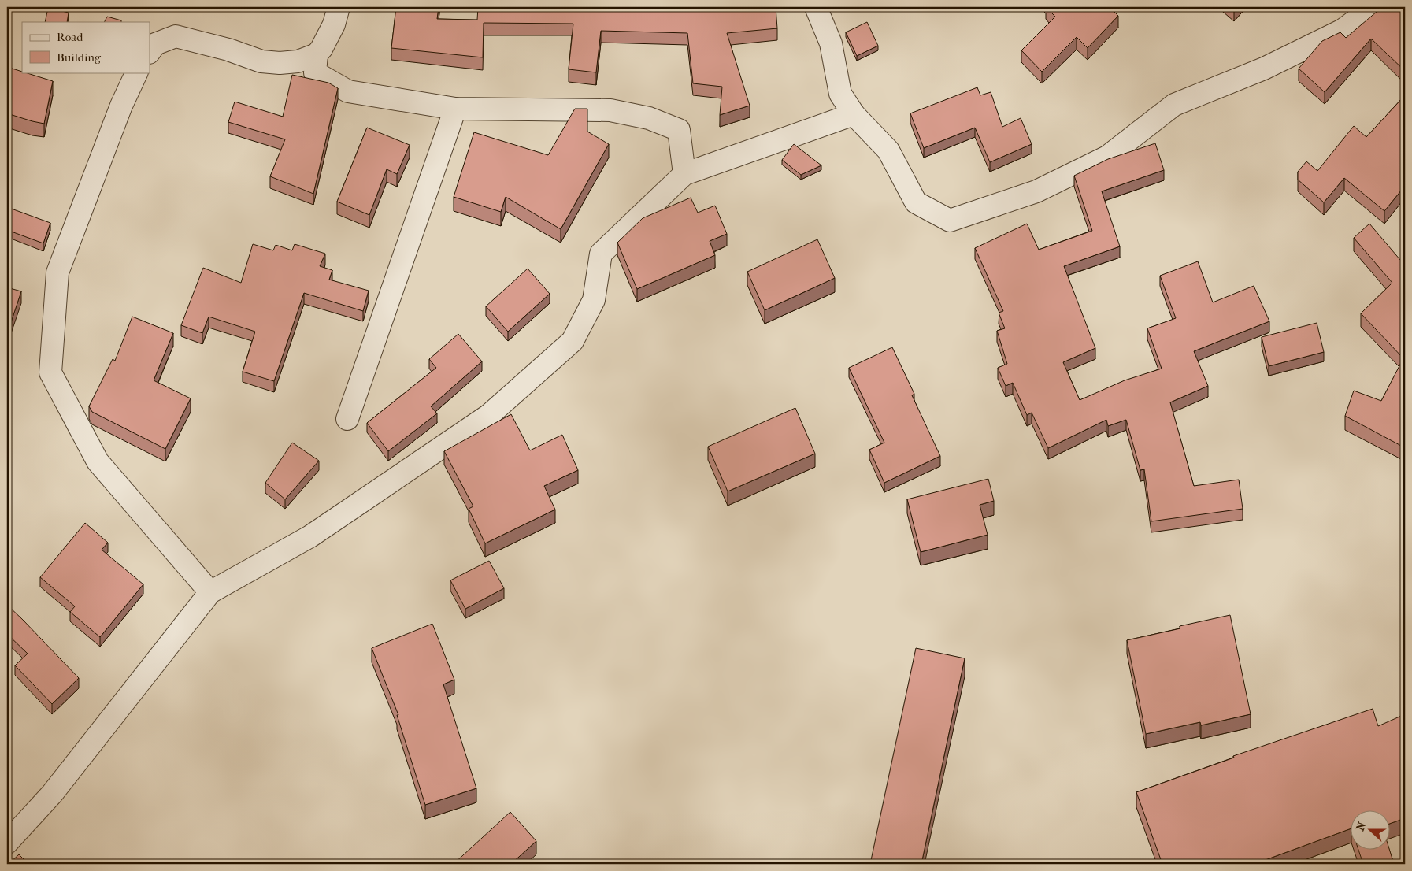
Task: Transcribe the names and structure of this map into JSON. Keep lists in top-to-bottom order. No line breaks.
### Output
{"legend":["Road","Building"],"north":"left"}
